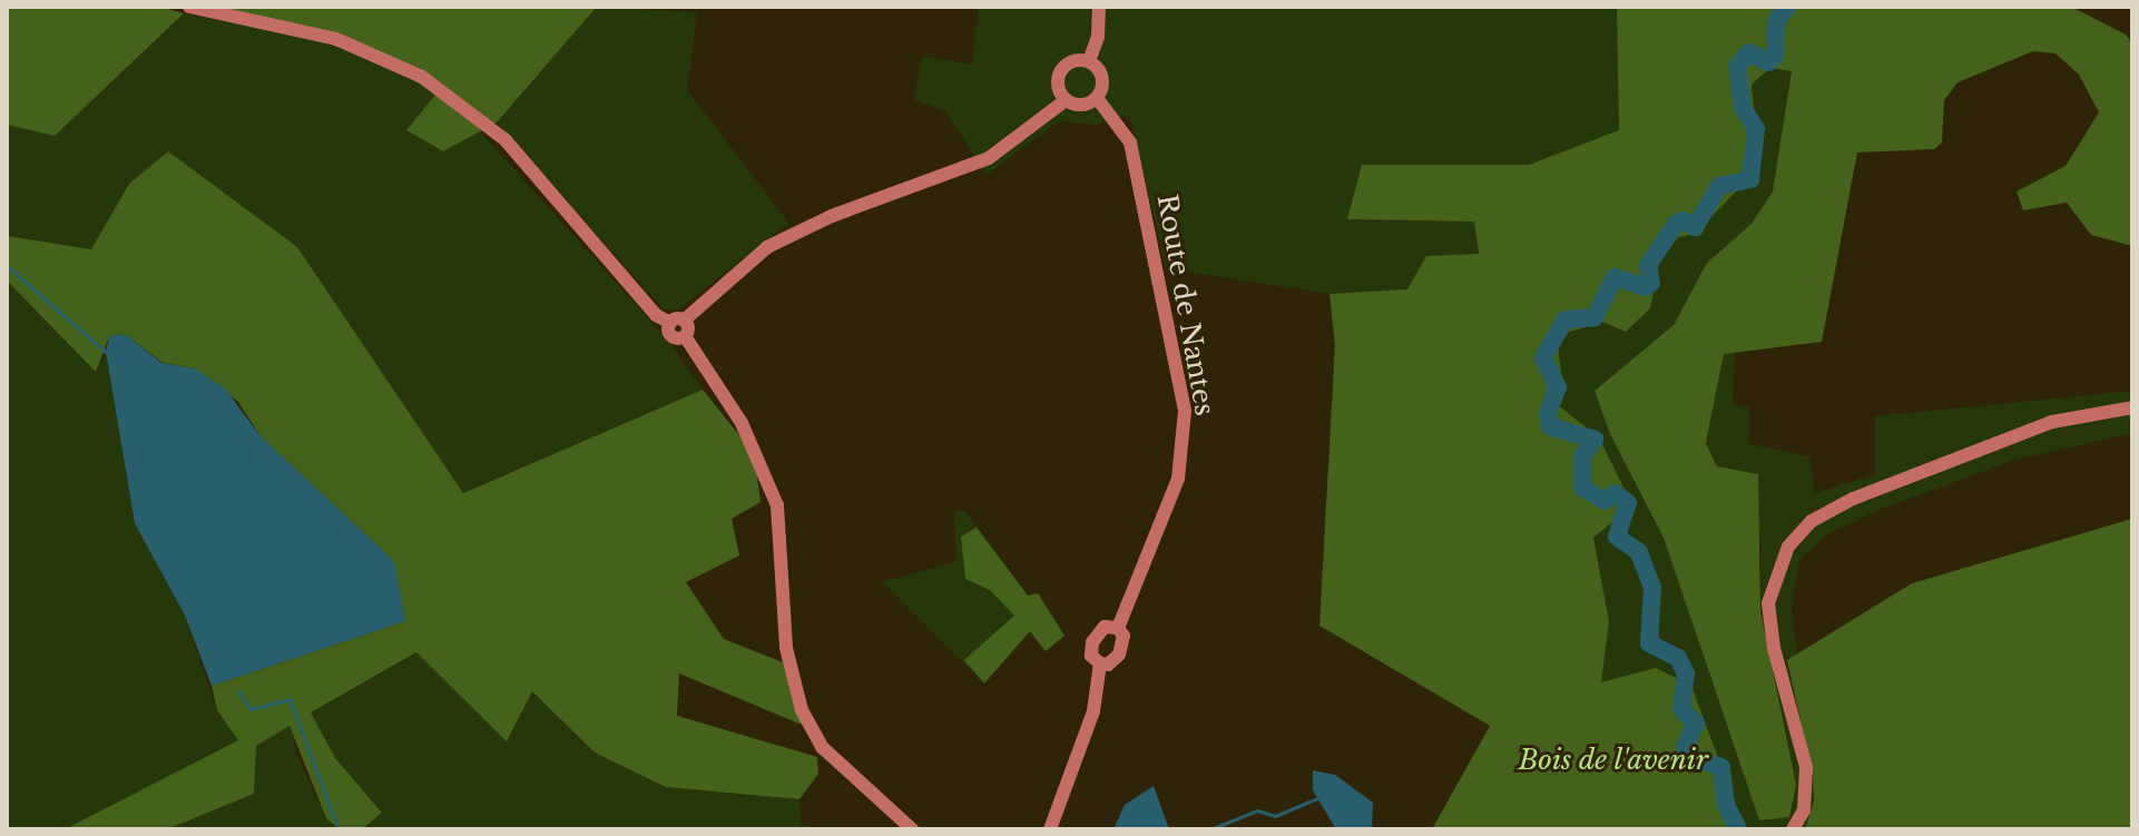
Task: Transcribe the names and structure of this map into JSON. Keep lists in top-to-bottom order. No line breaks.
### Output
{"streets":{"main road":["Route de Nantes"]},"parks":["Bois de l'avenir"]}
